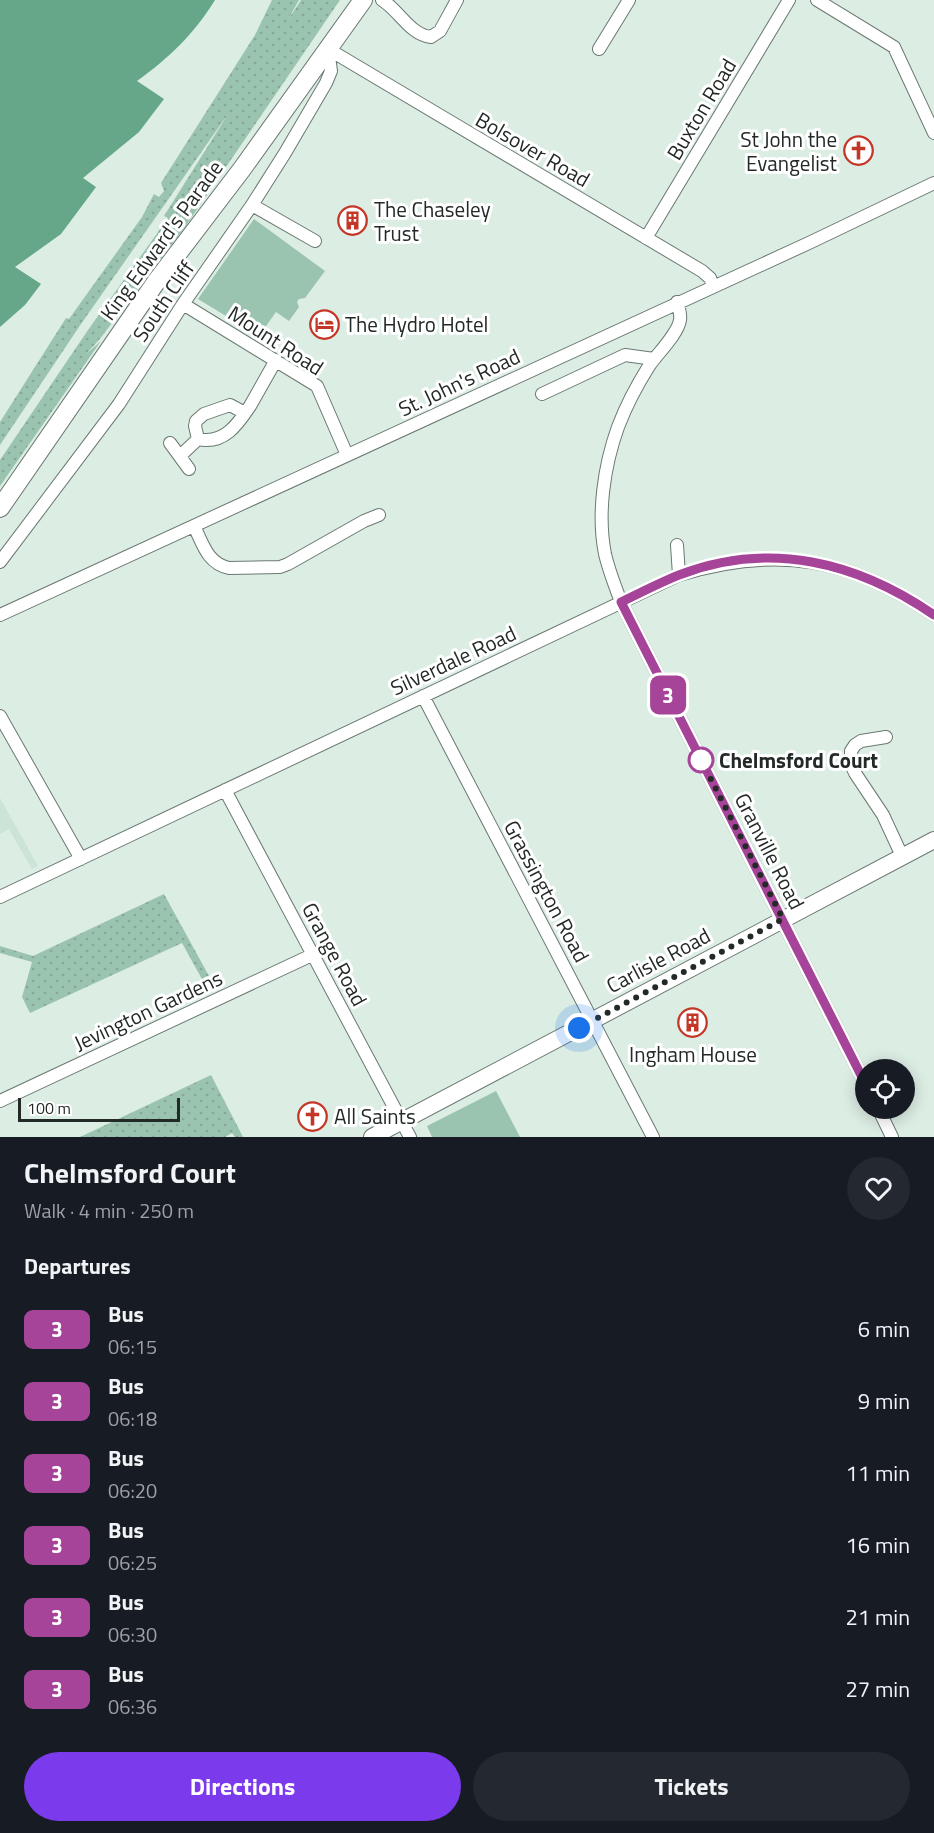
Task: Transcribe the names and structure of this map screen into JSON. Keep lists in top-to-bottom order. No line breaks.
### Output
{"streets":{"main road":["King Edward's Parade"],"street":["Buxton Road","Bolsover Road","South Cliff","Mount Road","St. John's Road","Silverdale Road","Granville Road","Grassington Road","Grange Road","Carlisle Road","Jevington Gardens"]},"crossings":[["Buxton Road","Bolsover Road"],["Bolsover Road","King Edward's Parade"],["Bolsover Road","South Cliff"],["Bolsover Road","St. John's Road"],["King Edward's Parade","South Cliff"],["South Cliff","Mount Road"],["Mount Road","St. John's Road"],["St. John's Road","Granville Road"],["Silverdale Road","Granville Road"],["Silverdale Road","Grassington Road"],["Silverdale Road","Grange Road"],["Granville Road","Carlisle Road"],["Grassington Road","Carlisle Road"],["Grange Road","Carlisle Road"],["Grange Road","Jevington Gardens"]],"places":{"church":["St John the Evangelist","All Saints"],"building":["The Chaseley Trust","Ingham House"],"hotel":["The Hydro Hotel"],"other":["Chelmsford Court"]},"lines":["bus line 3"],"scale_bar":"100 m","page":{"on_map":"3","scale":"100 m","heading":[["Chelmsford Court","Walk · 4 min · 250 m"],"Departures"],"list":[{"mark":"3","name":"Bus","note":"06:15","value":"6 min"},{"mark":"3","name":"Bus","note":"06:18","value":"9 min"},{"mark":"3","name":"Bus","note":"06:20","value":"11 min"},{"mark":"3","name":"Bus","note":"06:25","value":"16 min"},{"mark":"3","name":"Bus","note":"06:30","value":"21 min"},{"mark":"3","name":"Bus","note":"06:36","value":"27 min"}],"buttons":["Directions","Tickets"]}}
